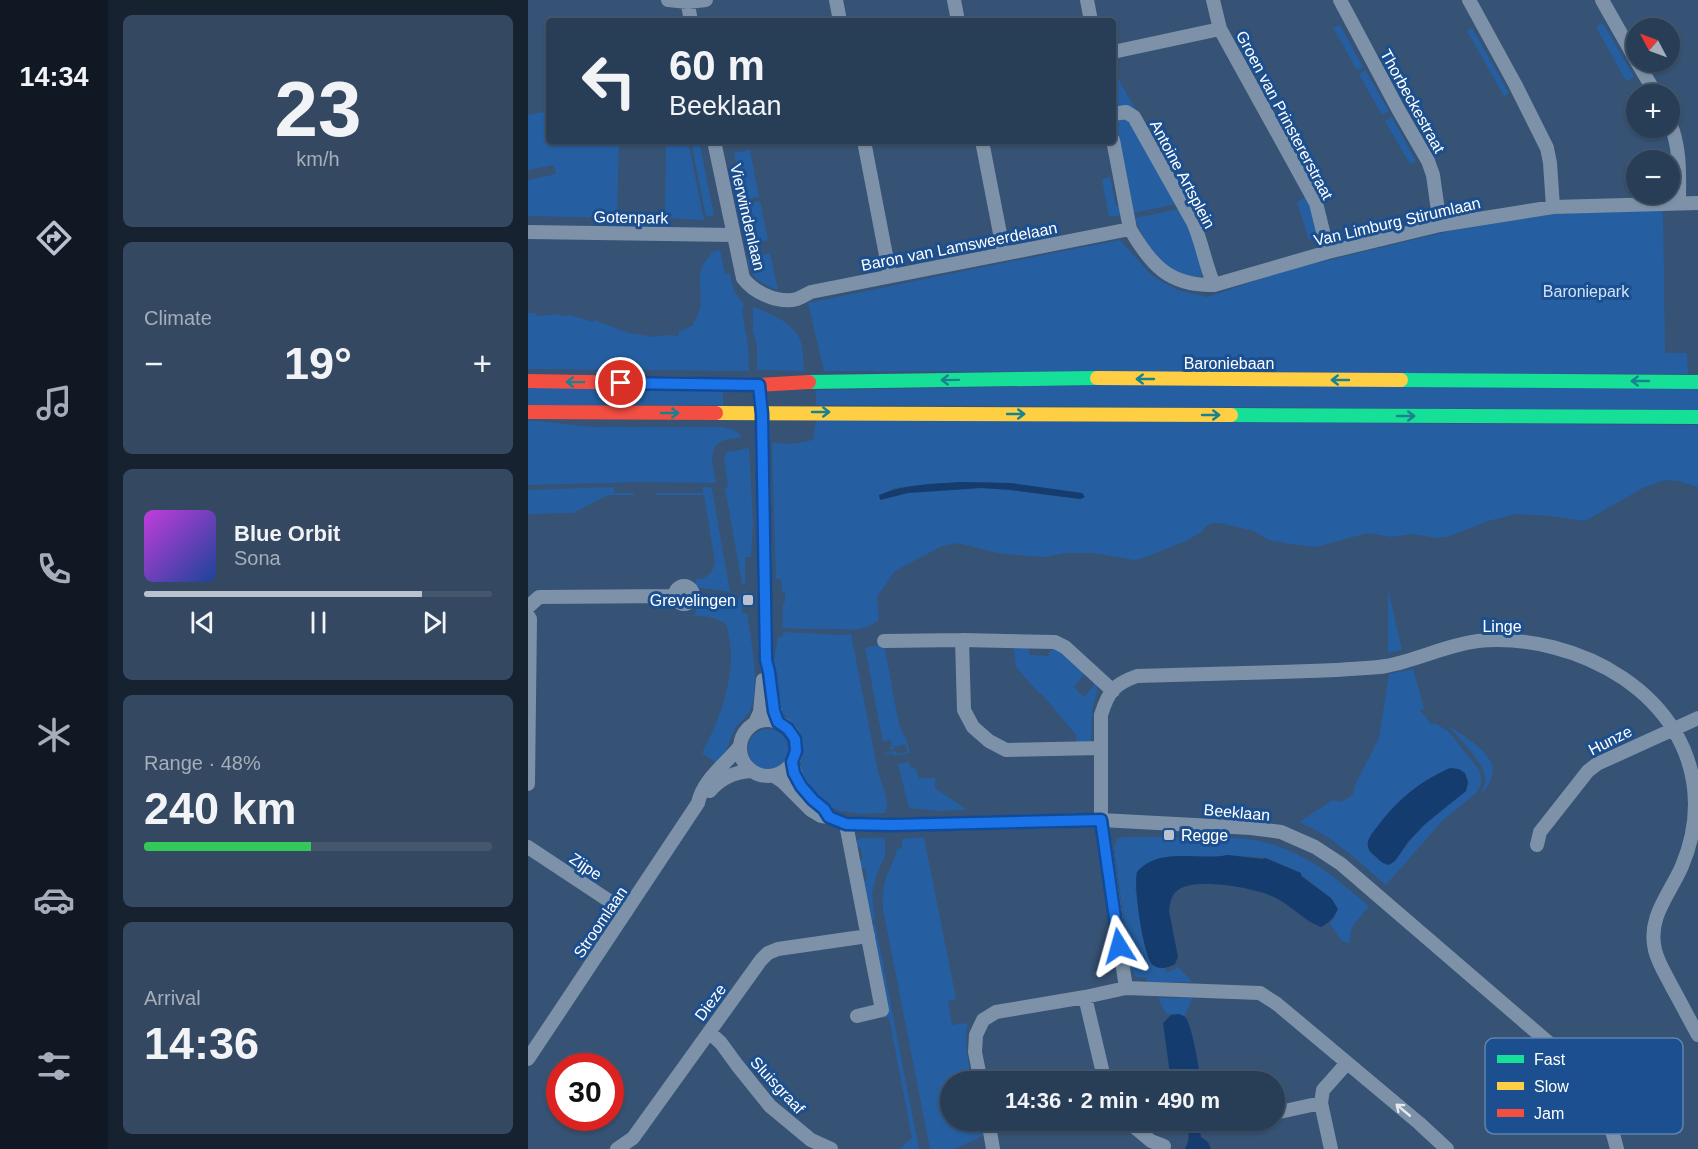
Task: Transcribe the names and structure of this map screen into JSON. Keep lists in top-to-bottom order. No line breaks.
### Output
{"streets":{"main road":["Baroniebaan"],"street":["Thorbeckestraat","Groen van Prinstererstraat","Antoine Artsplein","Gotenpark","Vierwindenlaan","Van Limburg Stirumlaan","Baron van Lamsweerdelaan","Linge","Hunze","Beeklaan","Zijpe","Stroomlaan","Dieze","Sluisgraaf"]},"crossings":[["Thorbeckestraat","Van Limburg Stirumlaan"],["Groen van Prinstererstraat","Van Limburg Stirumlaan"],["Antoine Artsplein","Van Limburg Stirumlaan"],["Gotenpark","Vierwindenlaan"],["Vierwindenlaan","Baron van Lamsweerdelaan"],["Linge","Hunze"],["Beeklaan","Stroomlaan"],["Zijpe","Stroomlaan"],["Dieze","Sluisgraaf"]],"parks":["Baroniepark"],"places":{"transit":["Grevelingen","Regge"]},"legend":["Fast","Slow","Jam"],"north":"top left","page":{"tabs":"14:34","tile":[["23","km/h"],"Climate",["Range · 48%","240 km"],["Arrival","14:36"]],"map_buttons":["+","−"],"turn":["60 m","Beeklaan"],"heat":["−","19°","+"],"song":["Blue Orbit","Sona"],"limit":"30","trip":"14:36 · 2 min · 490 m"}}
